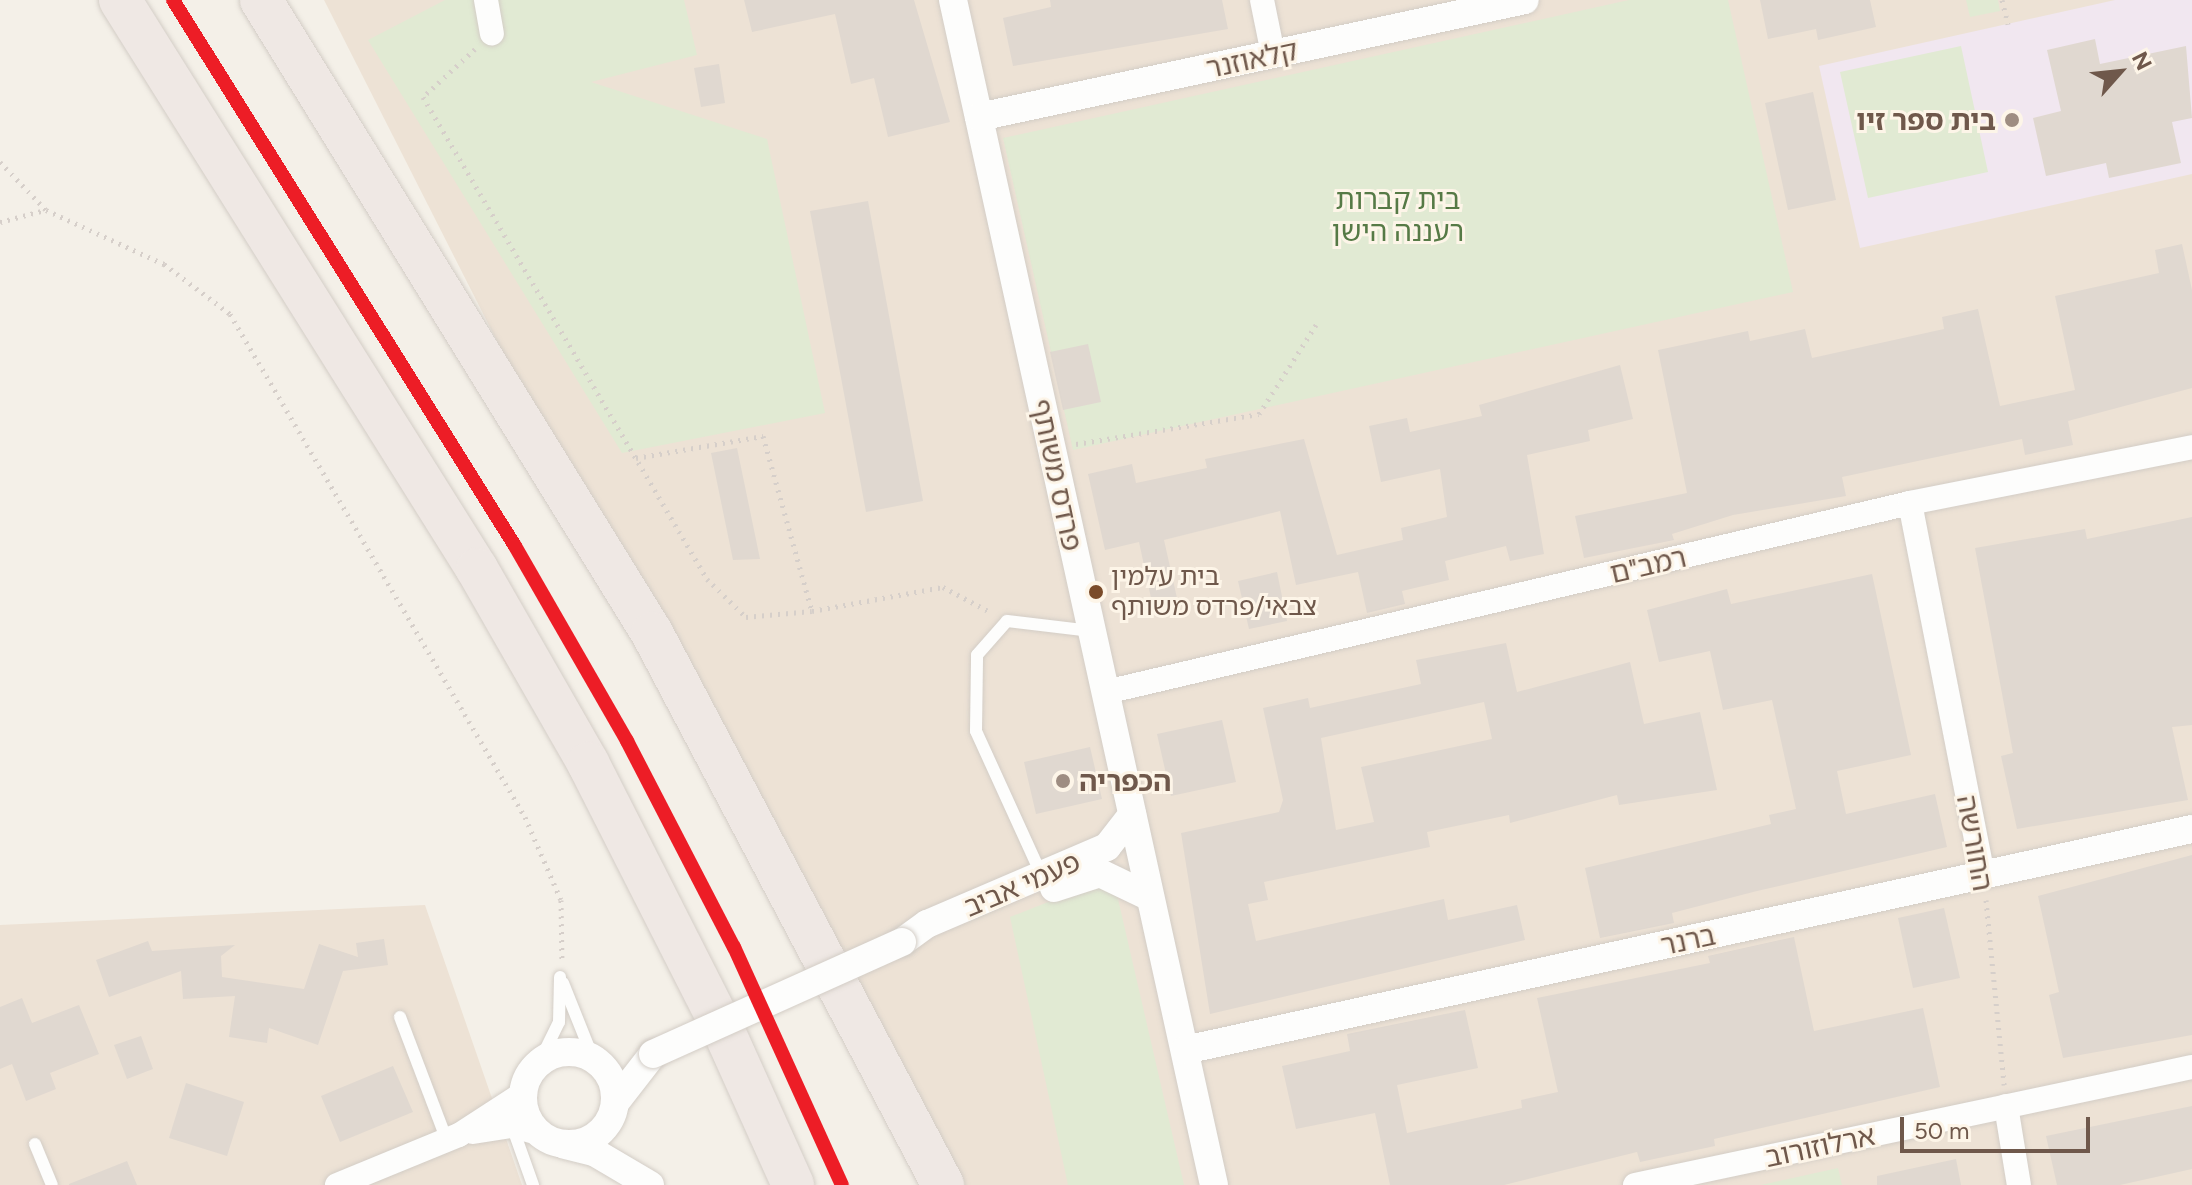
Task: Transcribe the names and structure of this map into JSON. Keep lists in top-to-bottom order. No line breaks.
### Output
{"streets":{"street":["קלאוזנר","פרדס משותף","רמב\"ם","החורשה","פעמי אביב","ברנר","ארלוזורוב"]},"crossings":[["קלאוזנר","פרדס משותף"],["פרדס משותף","רמב\"ם"],["פרדס משותף","פעמי אביב"],["פרדס משותף","ברנר"],["רמב\"ם","החורשה"],["החורשה","ברנר"],["החורשה","ארלוזורוב"]],"parks":["בית קברות רעננה הישן"],"places":["בית ספר זיו","בית עלמין צבאי/פרדס משותף","הכפריה"],"scale_bar":"50 m","north":"top right"}
